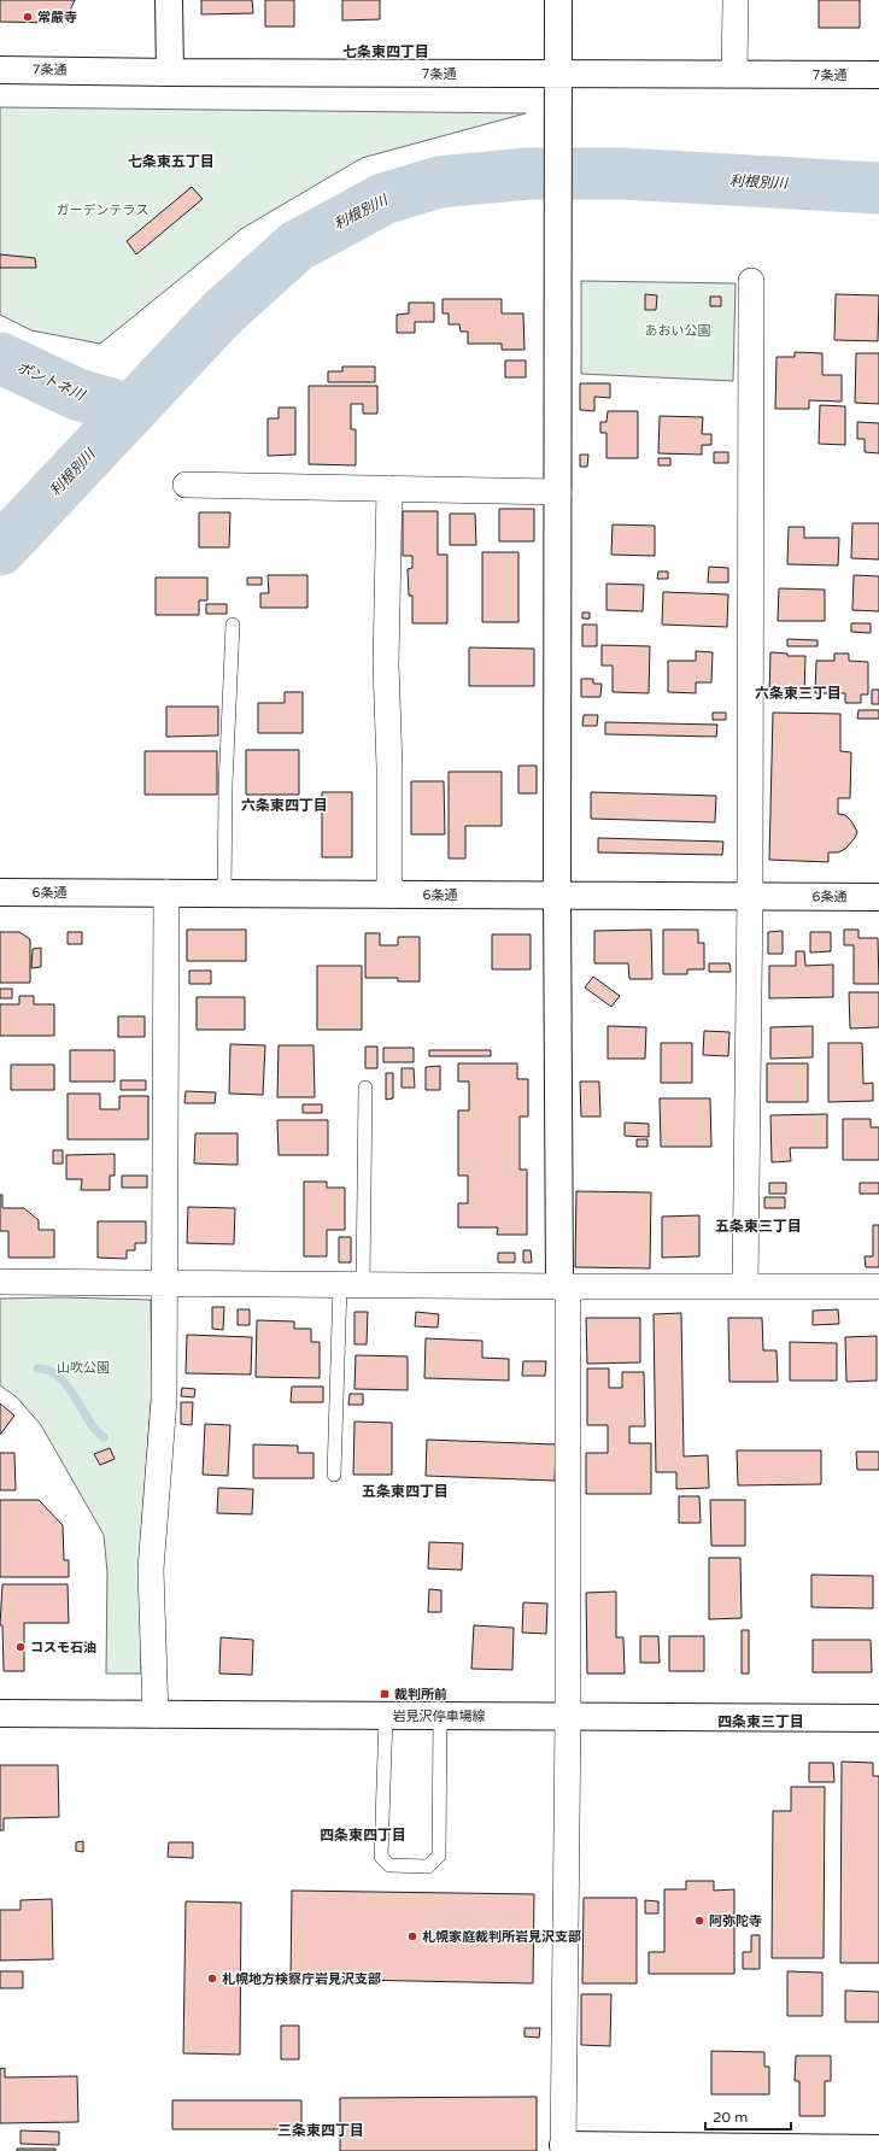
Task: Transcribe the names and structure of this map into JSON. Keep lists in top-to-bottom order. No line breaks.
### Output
{"streets":{"street":["7条通","6条通","岩見沢停車場線"]},"districts":["七条東四丁目","七条東五丁目","六条東三丁目","六条東四丁目","五条東三丁目","五条東四丁目","四条東三丁目","四条東四丁目","三条東四丁目"],"water":["利根別川","ポントネ川"],"parks":["ガーデンテラス","あおい公園","山吹公園"],"places":{"other":["常嚴寺","コスモ石油","阿弥陀寺","札幌家庭裁判所岩見沢支部","札幌地方検察庁岩見沢支部"],"transit":["裁判所前"]},"scale_bar":"20 m"}
